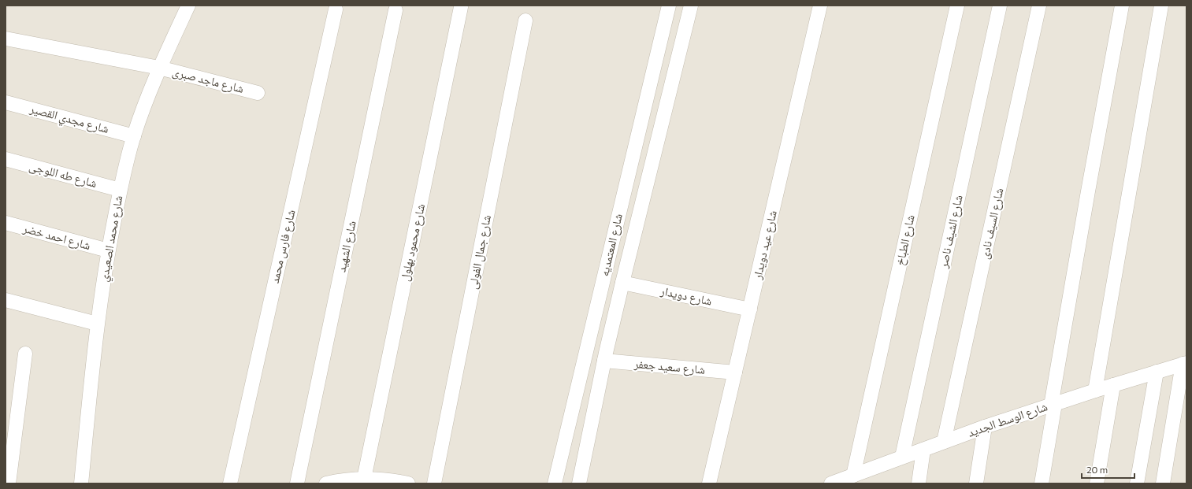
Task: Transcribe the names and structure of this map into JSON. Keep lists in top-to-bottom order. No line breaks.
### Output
{"streets":{"street":["شارع ماجد صبرى","شارع مجدي القصير","شارع طه اللوجى","شارع السيف نادى","شارع الشيف ناصر","شارع احمد خضر","شارع محمد الصعيدي","شارع الطباخ","شارع محمود بهلول","شارع المعتمديه","شارع عيد دويدار","شارع فارس محمد","شارع الشهيد","شارع جمال الفولى","شارع دويدار","شارع سعيد جعفر","شارع الوسط الجديد"]},"crossings":[["شارع ماجد صبرى","شارع محمد الصعيدي"],["شارع مجدي القصير","شارع محمد الصعيدي"],["شارع طه اللوجى","شارع محمد الصعيدي"],["شارع السيف نادى","شارع الوسط الجديد"],["شارع الشيف ناصر","شارع الوسط الجديد"],["شارع احمد خضر","شارع محمد الصعيدي"],["شارع الطباخ","شارع الوسط الجديد"],["شارع المعتمديه","شارع دويدار"],["شارع المعتمديه","شارع سعيد جعفر"],["شارع عيد دويدار","شارع دويدار"],["شارع عيد دويدار","شارع سعيد جعفر"]],"scale_bar":"20 m"}
